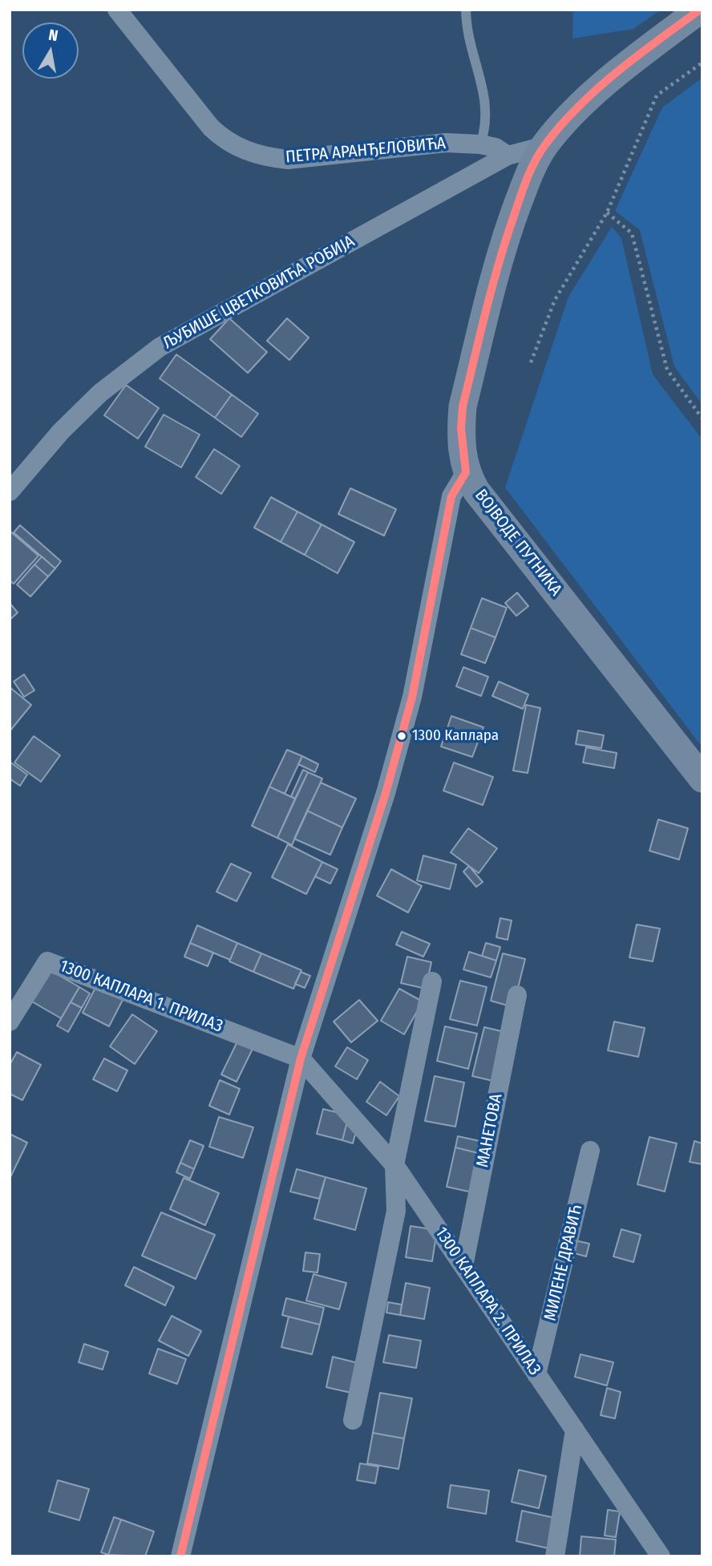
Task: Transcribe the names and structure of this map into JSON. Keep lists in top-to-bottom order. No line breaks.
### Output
{"streets":{"street":["ПЕТРА АРАНЂЕЛОВИЋА","ЉУБИШЕ ЦВЕТКОВИЋА РОБИЈА","ВОЈВОДЕ ПУТНИКА","1300 КАПЛАРА 1. ПРИЛАЗ","МАНЕТОВА","МИЛЕНЕ ДРАВИЋ","1300 КАПЛАРА 2. ПРИЛАЗ"]},"crossings":[["ПЕТРА АРАНЂЕЛОВИЋА","ЉУБИШЕ ЦВЕТКОВИЋА РОБИЈА"],["ЉУБИШЕ ЦВЕТКОВИЋА РОБИЈА","ВОЈВОДЕ ПУТНИКА"],["1300 КАПЛАРА 1. ПРИЛАЗ","1300 КАПЛАРА 2. ПРИЛАЗ"],["МАНЕТОВА","1300 КАПЛАРА 2. ПРИЛАЗ"],["МИЛЕНЕ ДРАВИЋ","1300 КАПЛАРА 2. ПРИЛАЗ"]],"places":["1300 Каплара"],"north":"top"}
